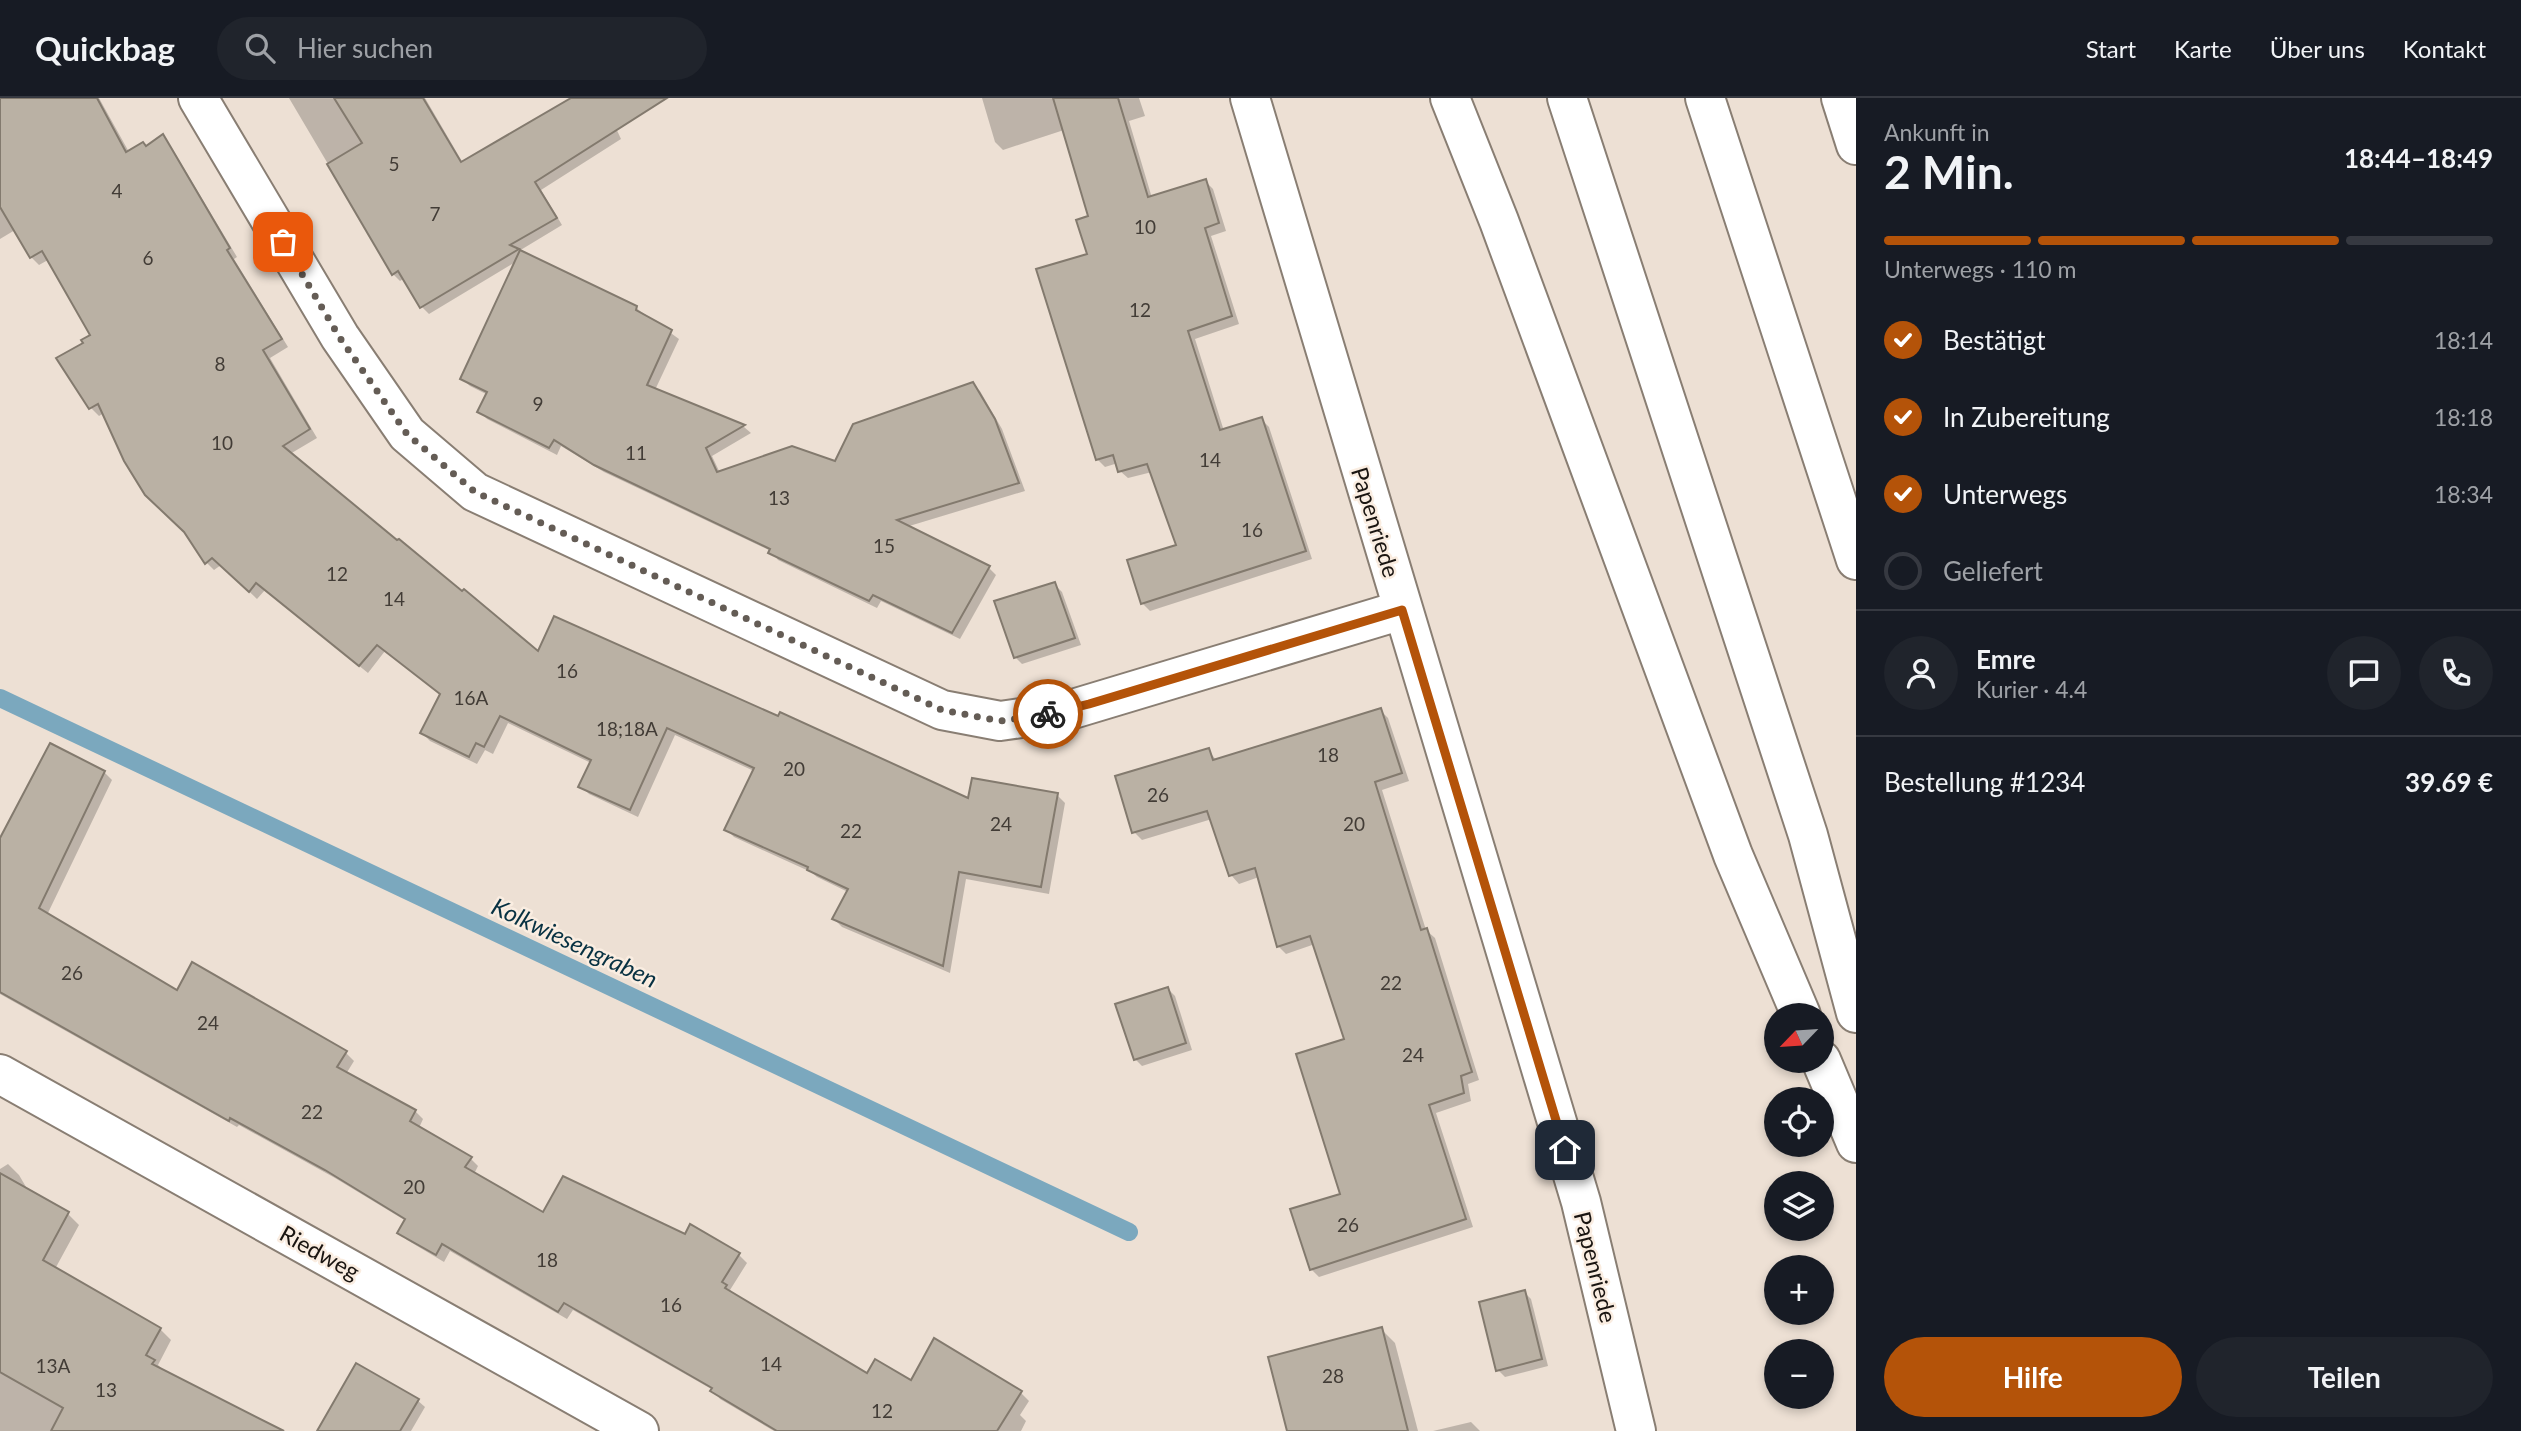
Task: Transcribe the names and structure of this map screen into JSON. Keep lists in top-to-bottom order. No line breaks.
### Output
{"streets":{"main road":["Papenriede","Riedweg"]},"water":["Kolkwiesengraben"],"house_numbers":["5","4","7","10","6","12","8","9","10","11","14","13","16","15","12","14","16","16A","18;18A","18","20","26","24","20","22","26","22","24","24","22","20","26","18","16","14","13A","28","13","12"],"north":"bottom left","page":{"header":"Quickbag","search":"Hier suchen","nav":["Start","Karte","Über uns","Kontakt"],"heading":["2 Min.","Ankunft in","18:44–18:49"],"panel":["Emre","Kurier · 4.4","Bestellung #1234","39.69 €"],"bar":"Unterwegs · 110 m","list":[["Bestätigt","18:14"],["In Zubereitung","18:18"],["Unterwegs","18:34"],"Geliefert"],"map_buttons":["+","−"],"buttons":["Hilfe","Teilen"]}}
